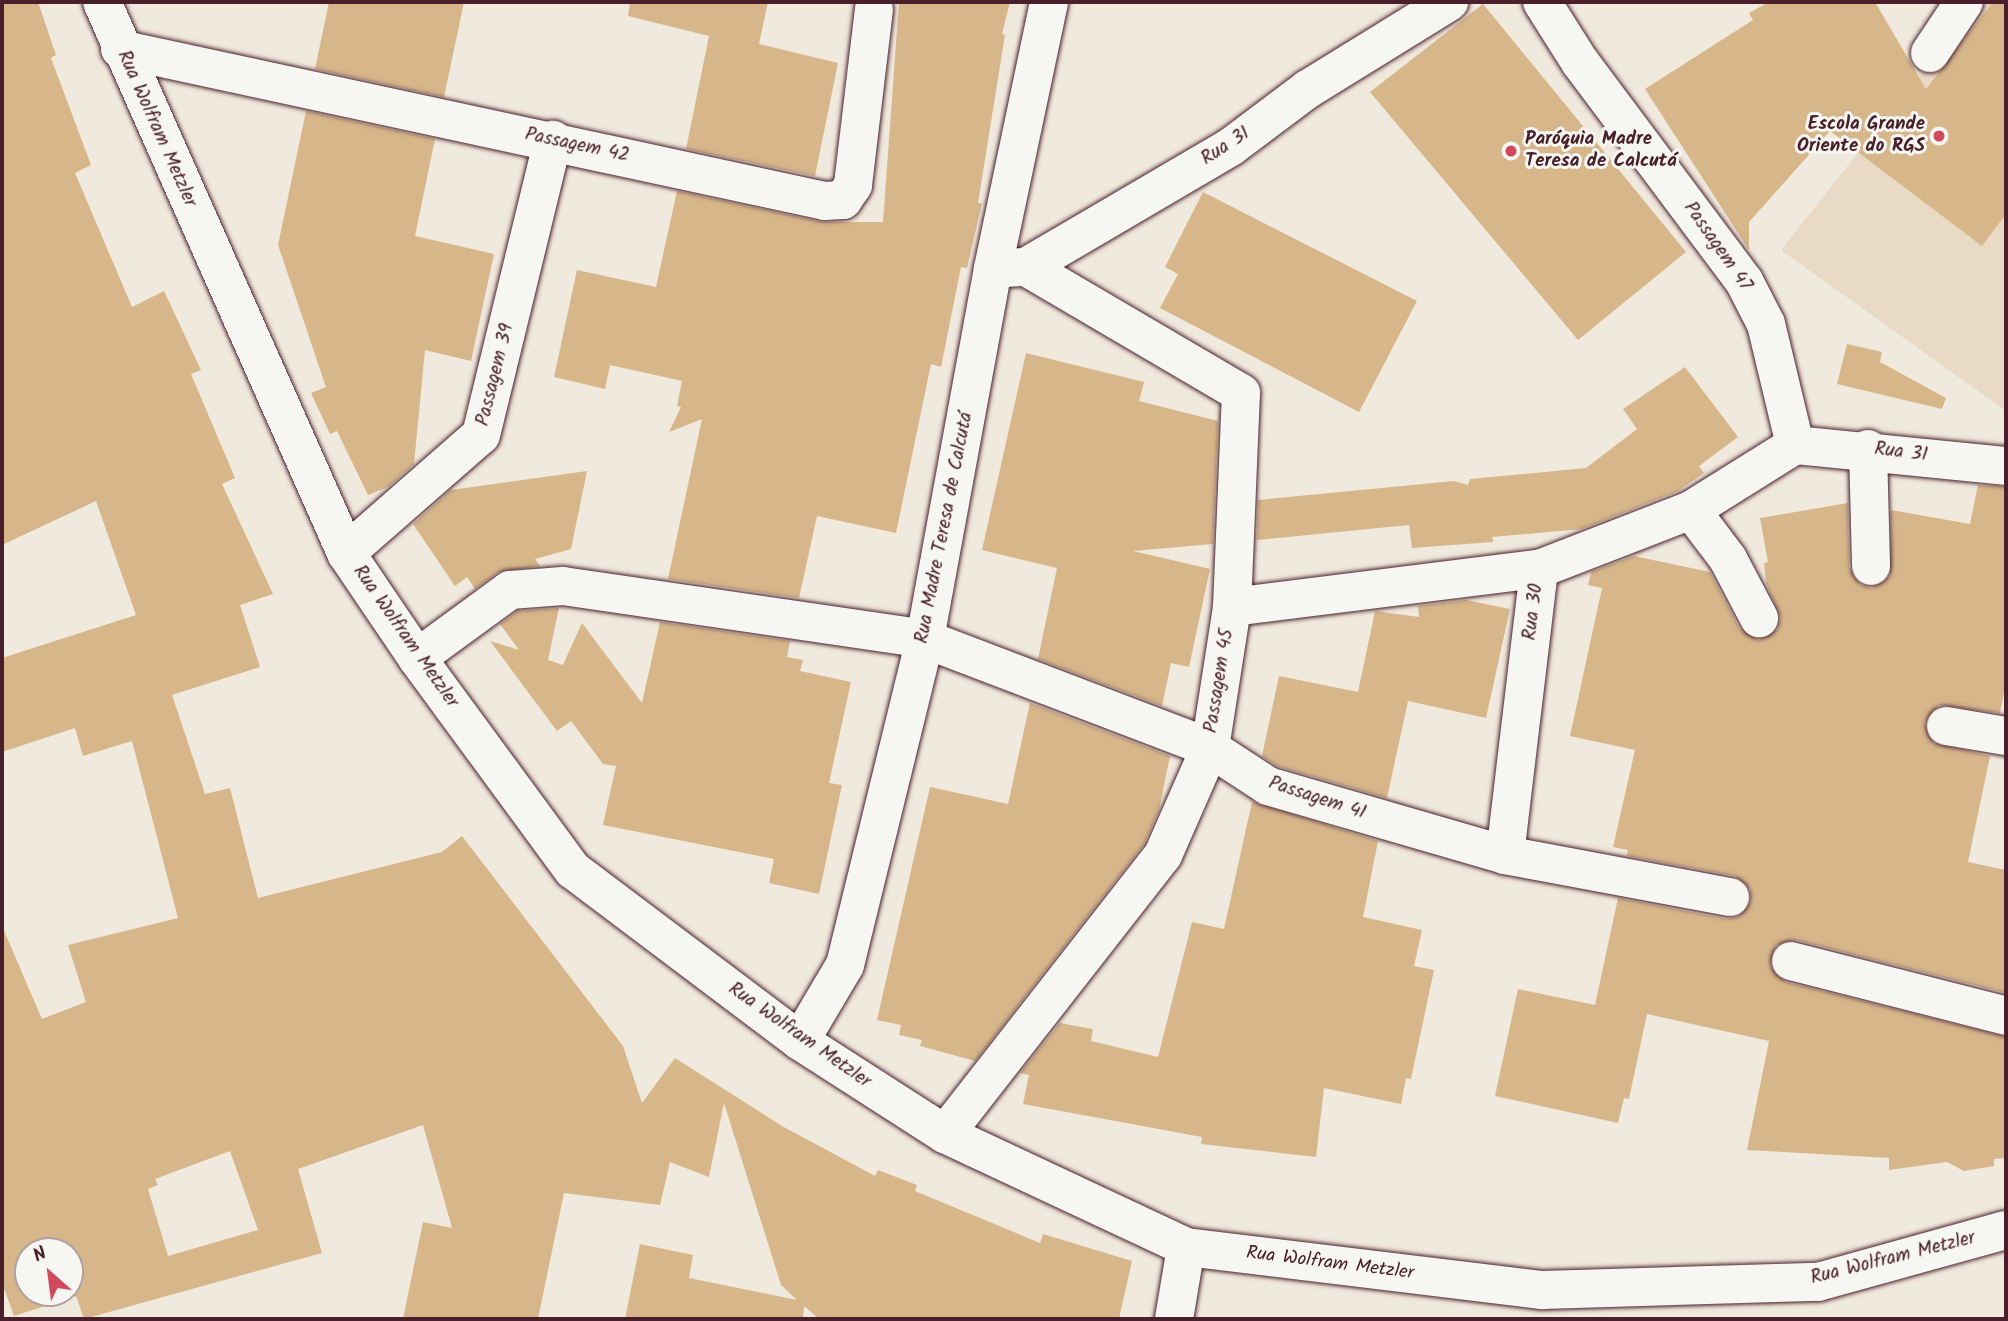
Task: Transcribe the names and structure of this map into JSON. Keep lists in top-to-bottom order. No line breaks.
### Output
{"streets":{"street":["Rua Wolfram Metzler","Passagem 42","Rua 31","Passagem 47","Passagem 39","Rua Madre Teresa de Calcutá","Rua 30","Passagem 45","Passagem 41"]},"crossings":[["Rua Wolfram Metzler","Passagem 42"],["Rua Wolfram Metzler","Passagem 39"],["Rua Wolfram Metzler","Rua Madre Teresa de Calcutá"],["Rua Wolfram Metzler","Passagem 45"],["Rua Wolfram Metzler","Passagem 41"],["Passagem 42","Passagem 39"],["Rua 31","Passagem 47"],["Rua 31","Rua Madre Teresa de Calcutá"],["Rua 31","Rua 30"],["Rua 31","Passagem 45"],["Passagem 47","Rua 30"],["Rua Madre Teresa de Calcutá","Passagem 45"],["Rua Madre Teresa de Calcutá","Passagem 41"],["Rua 30","Passagem 41"],["Passagem 45","Passagem 41"]],"places":["Escola Grande Oriente do RGS","Paróquia Madre Teresa de Calcutá"],"north":"top left"}
